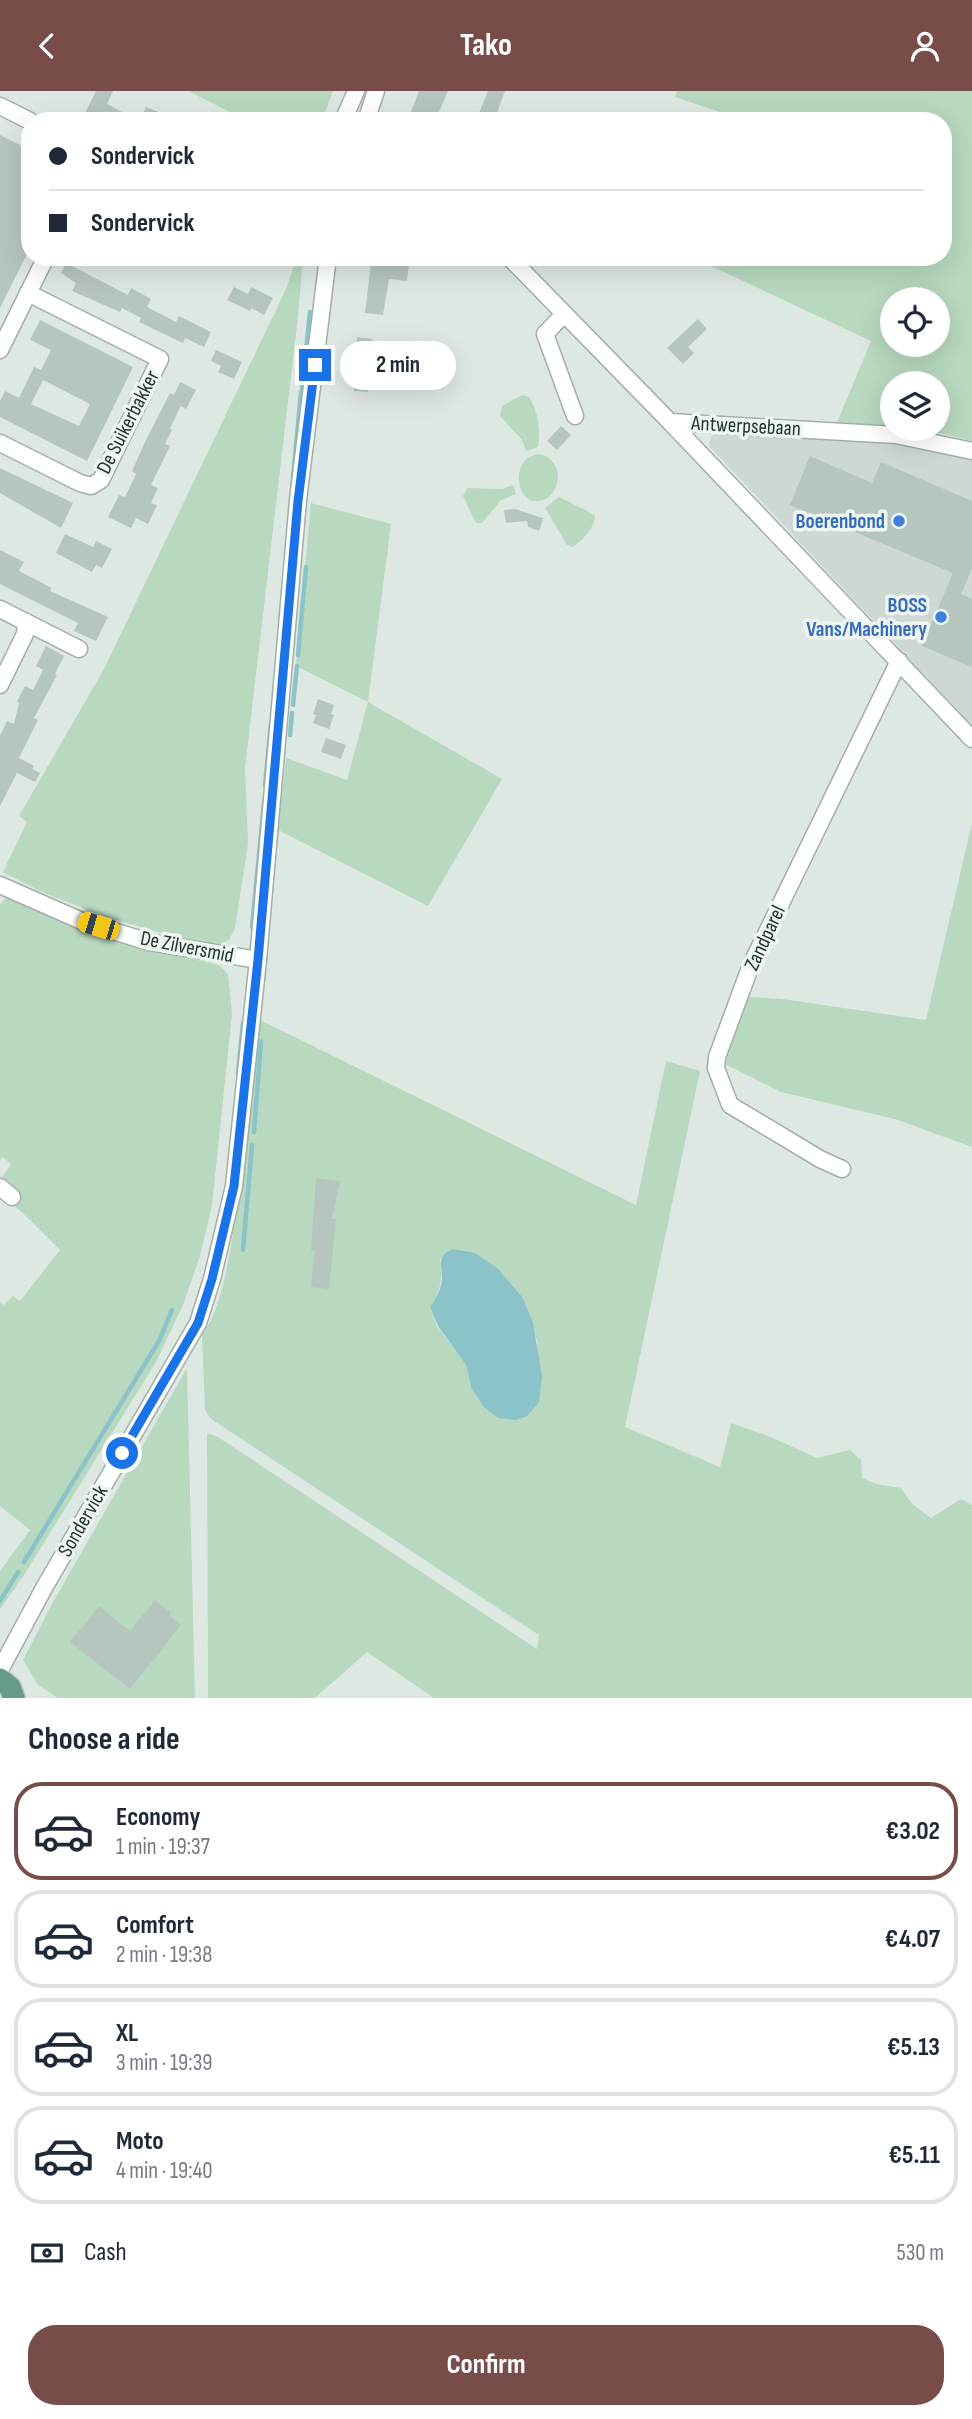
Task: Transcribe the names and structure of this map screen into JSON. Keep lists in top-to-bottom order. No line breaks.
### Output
{"streets":{"street":["De Suikerbakker","Antwerpsebaan","Zandparel","De Zilversmid","Sondervick"]},"crossings":[["De Zilversmid","Sondervick"]],"places":["Boerenbond","BOSS Vans/Machinery"],"page":{"header":"Tako","banner":["Sondervick","Sondervick"],"bubble":"2 min","heading":"Choose a ride","list":[{"name":"Economy","note":"1 min · 19:37","value":"€3.02"},{"name":"Comfort","note":"2 min · 19:38","value":"€4.07"},{"name":"XL","note":"3 min · 19:39","value":"€5.13"},{"name":"Moto","note":"4 min · 19:40","value":"€5.11"}],"pay":["Cash","530 m"],"buttons":"Confirm"}}
